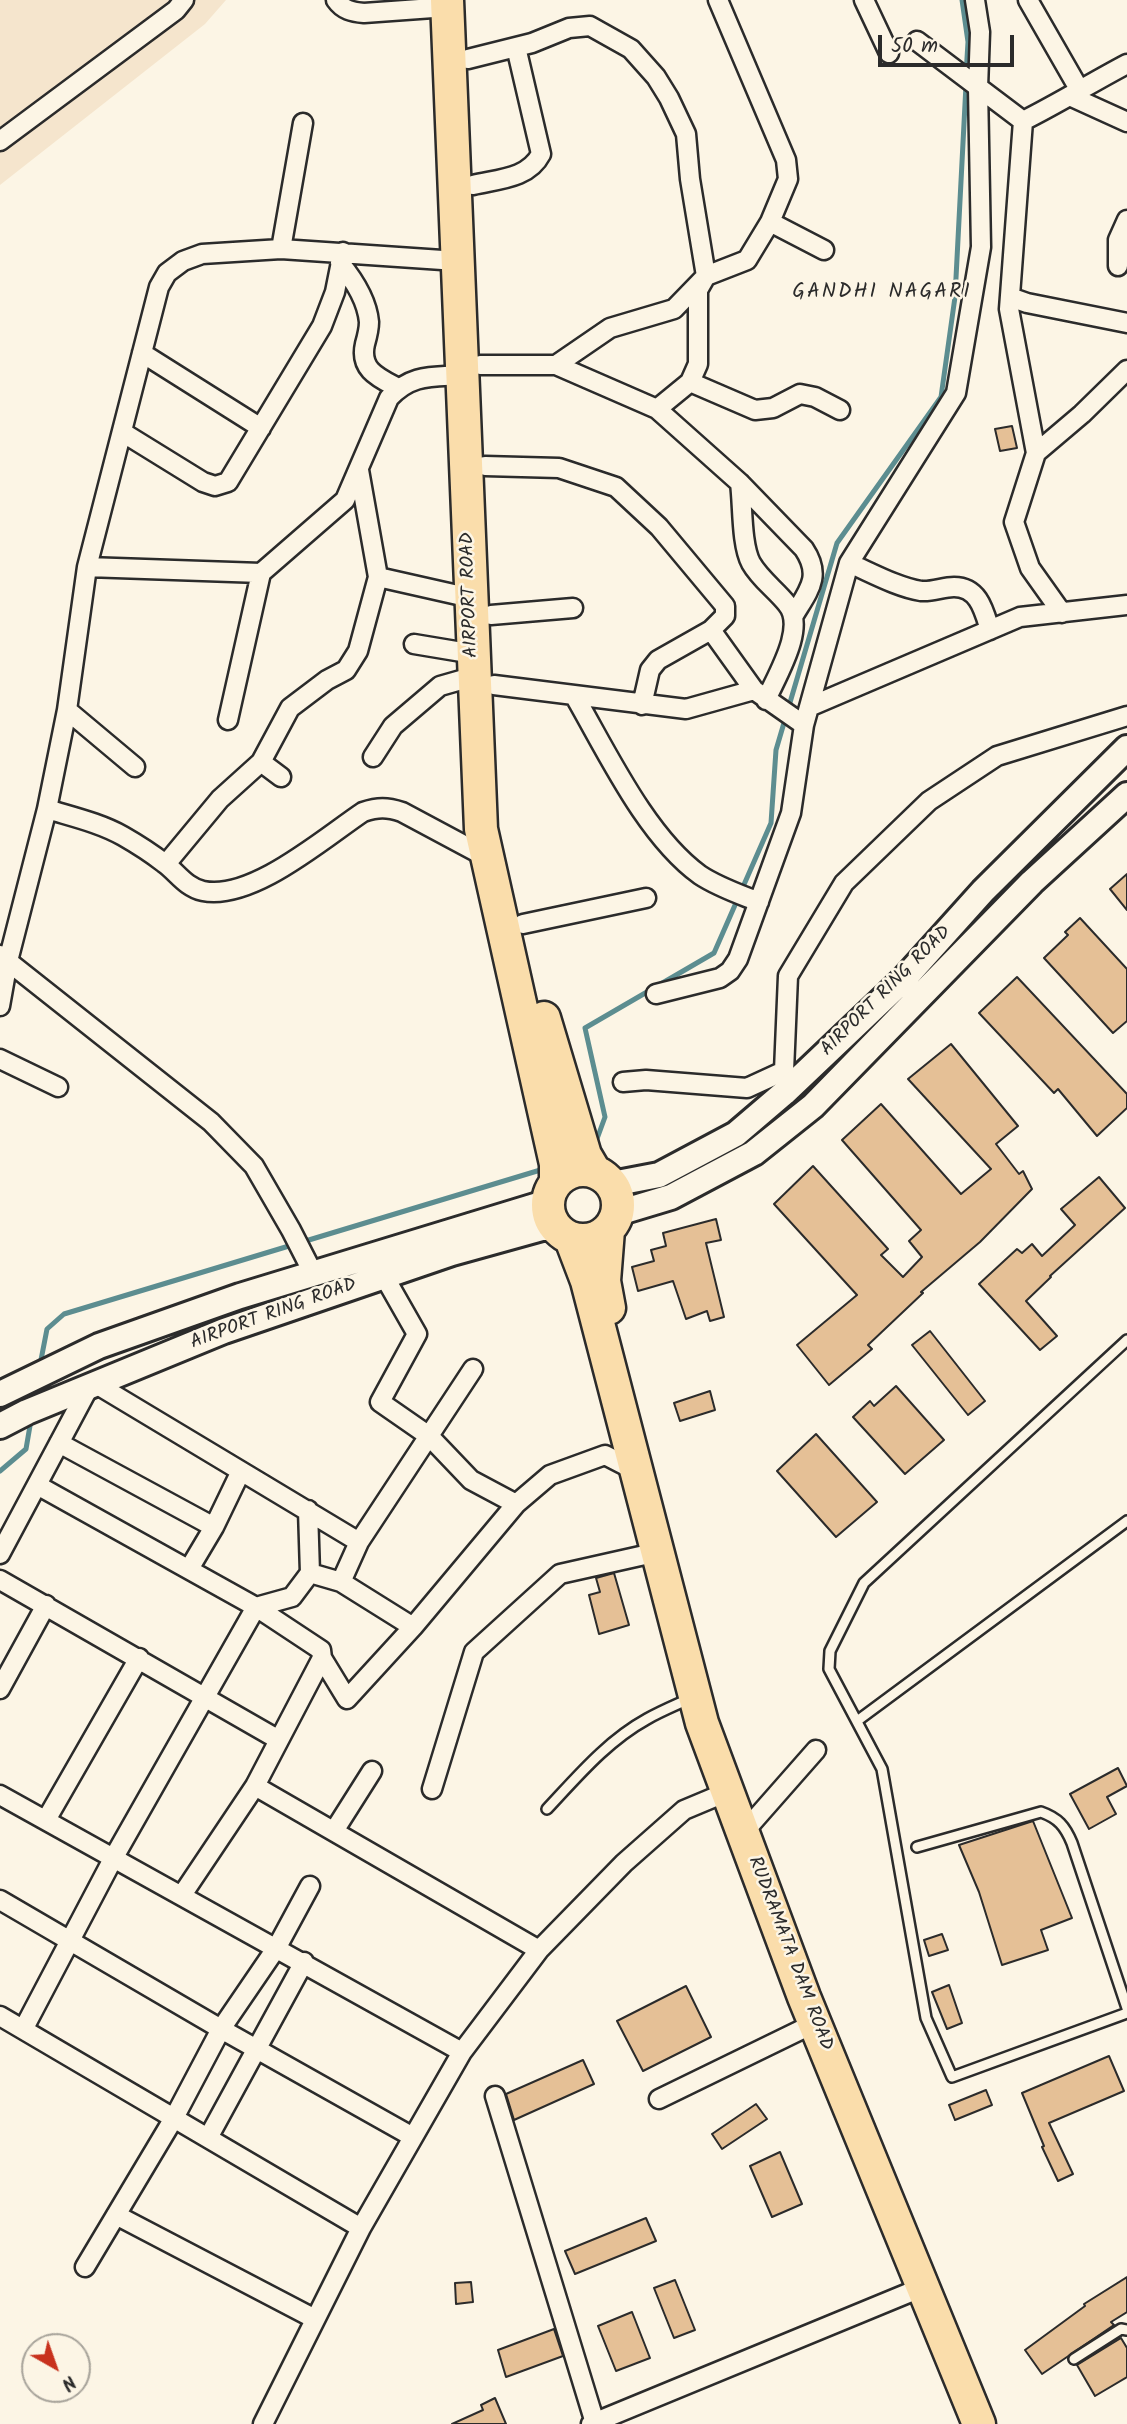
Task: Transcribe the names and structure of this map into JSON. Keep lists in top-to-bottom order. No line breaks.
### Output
{"streets":{"highway":["AIRPORT ROAD","RUDRAMATA DAM ROAD"],"main road":["AIRPORT RING ROAD"]},"crossings":[["AIRPORT ROAD","AIRPORT RING ROAD"],["AIRPORT ROAD","RUDRAMATA DAM ROAD"]],"districts":["GANDHI NAGARI"],"scale_bar":"50 m","north":"bottom right"}
